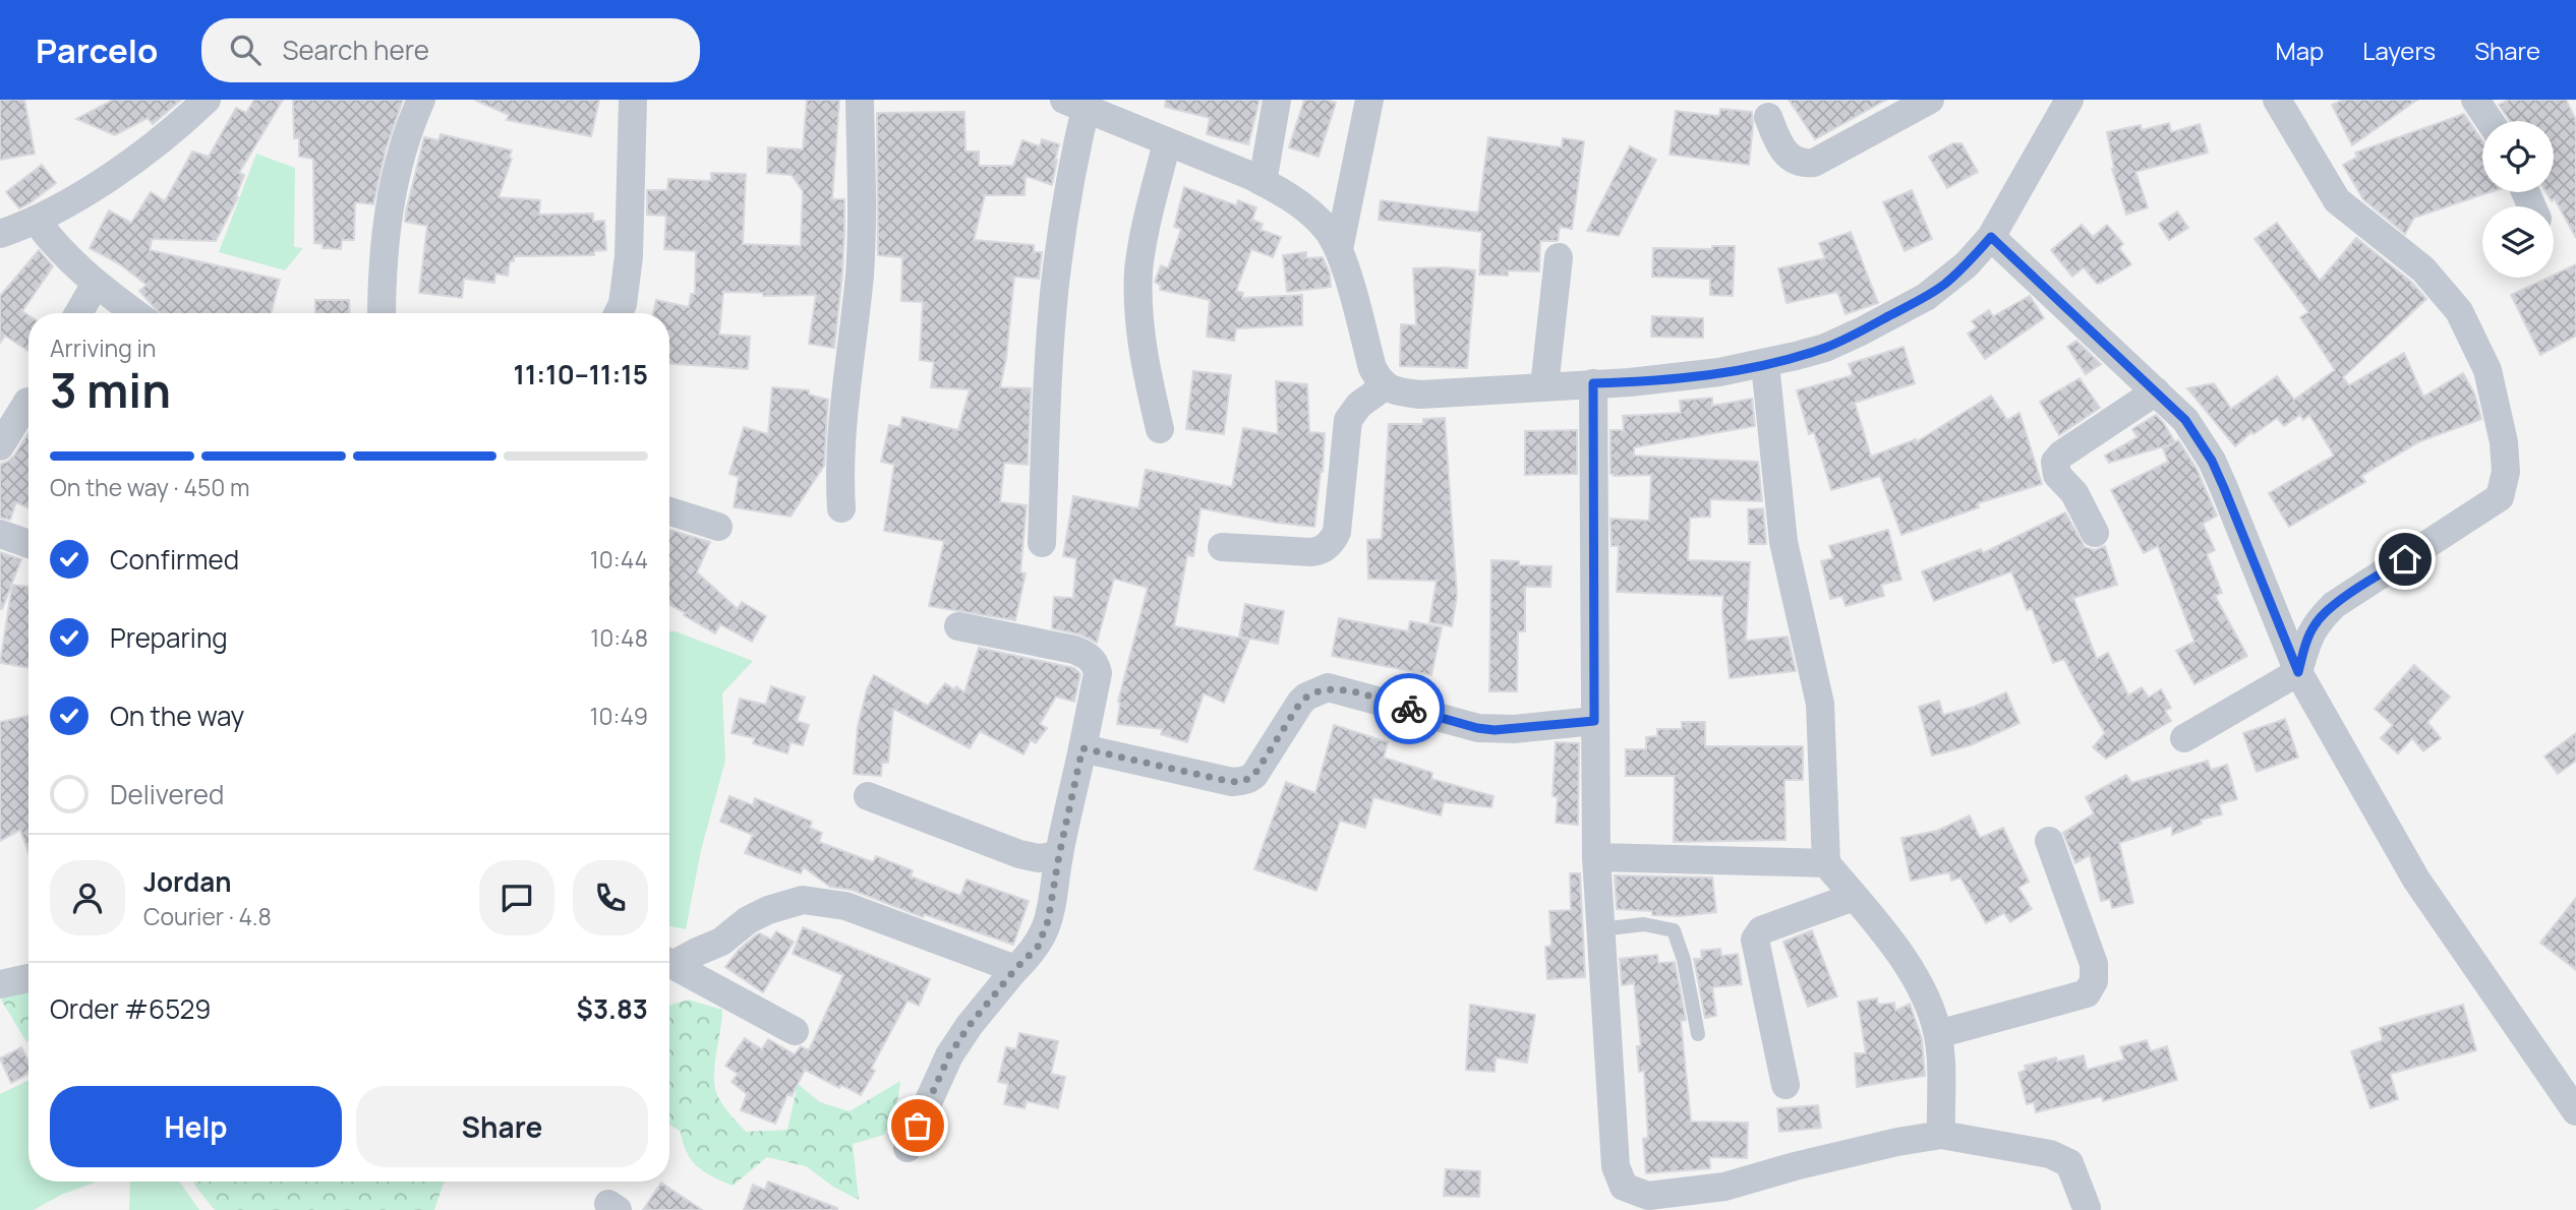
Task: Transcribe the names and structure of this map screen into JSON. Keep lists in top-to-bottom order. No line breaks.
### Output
{"page":{"header":"Parcelo","search":"Search here","nav":["Map","Layers","Share"],"heading":["3 min","Arriving in","11:10–11:15"],"panel":["Jordan","Courier · 4.8","Order #6529","$3.83"],"bar":"On the way · 450 m","list":[["Confirmed","10:44"],["Preparing","10:48"],["On the way","10:49"],"Delivered"],"buttons":["Help","Share"]}}
